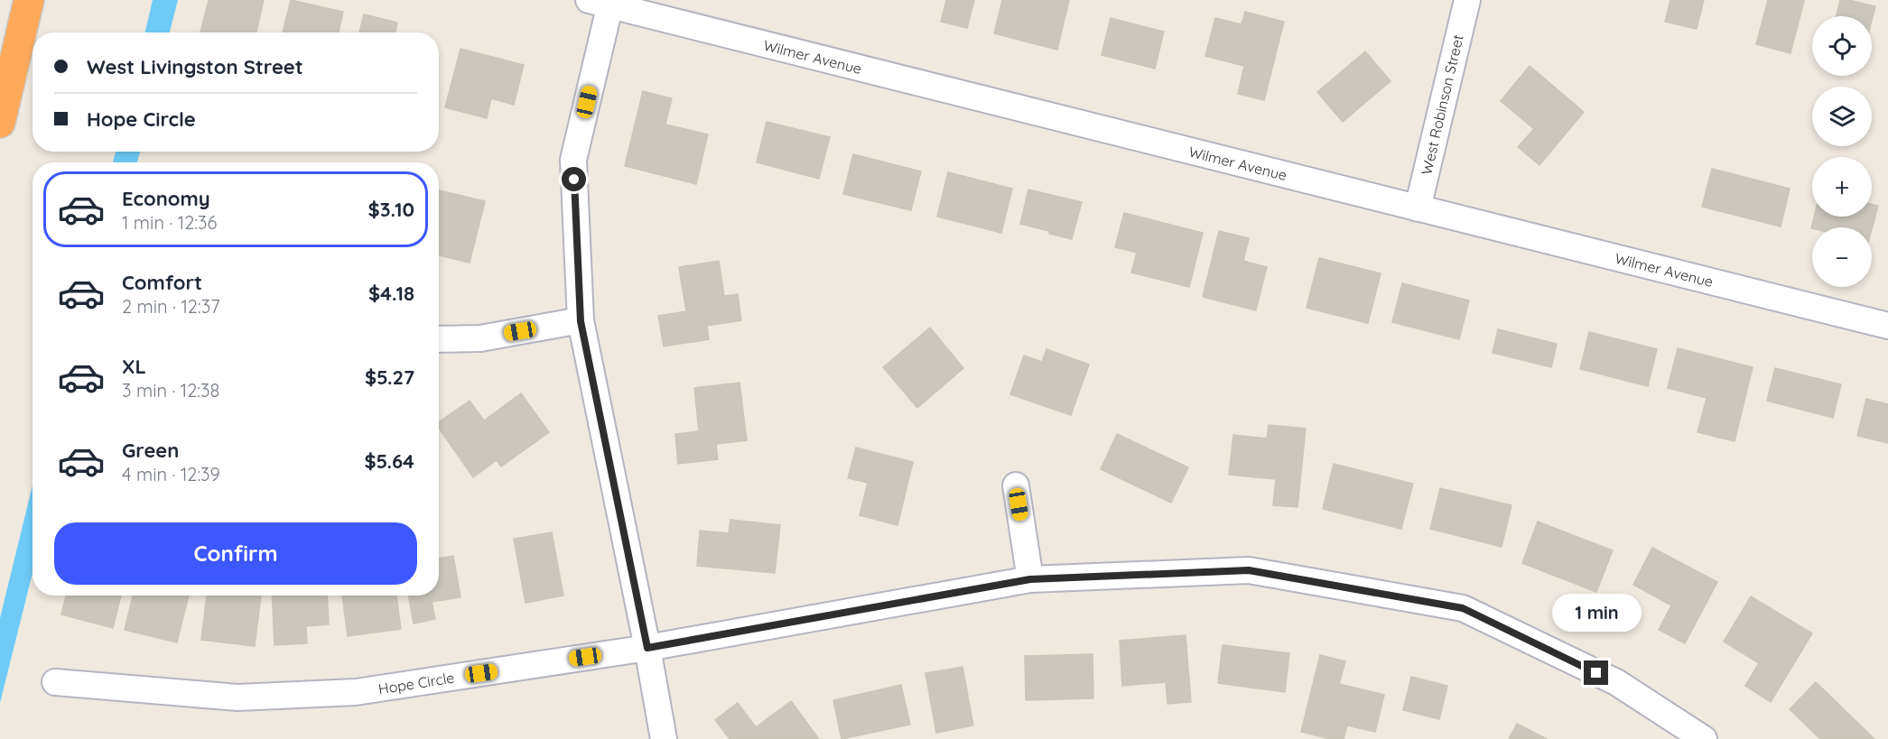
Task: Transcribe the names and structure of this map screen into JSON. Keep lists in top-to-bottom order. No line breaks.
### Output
{"streets":{"street":["Wilmer Avenue","West Robinson Street","Hope Circle"]},"crossings":[["Wilmer Avenue","West Robinson Street"]],"page":{"map_buttons":["+","−"],"banner":["West Livingston Street","Hope Circle"],"list":[{"name":"Economy","note":"1 min · 12:36","value":"$3.10"},{"name":"Comfort","note":"2 min · 12:37","value":"$4.18"},{"name":"XL","note":"3 min · 12:38","value":"$5.27"},{"name":"Green","note":"4 min · 12:39","value":"$5.64"}],"buttons":"Confirm","bubble":"1 min"}}
